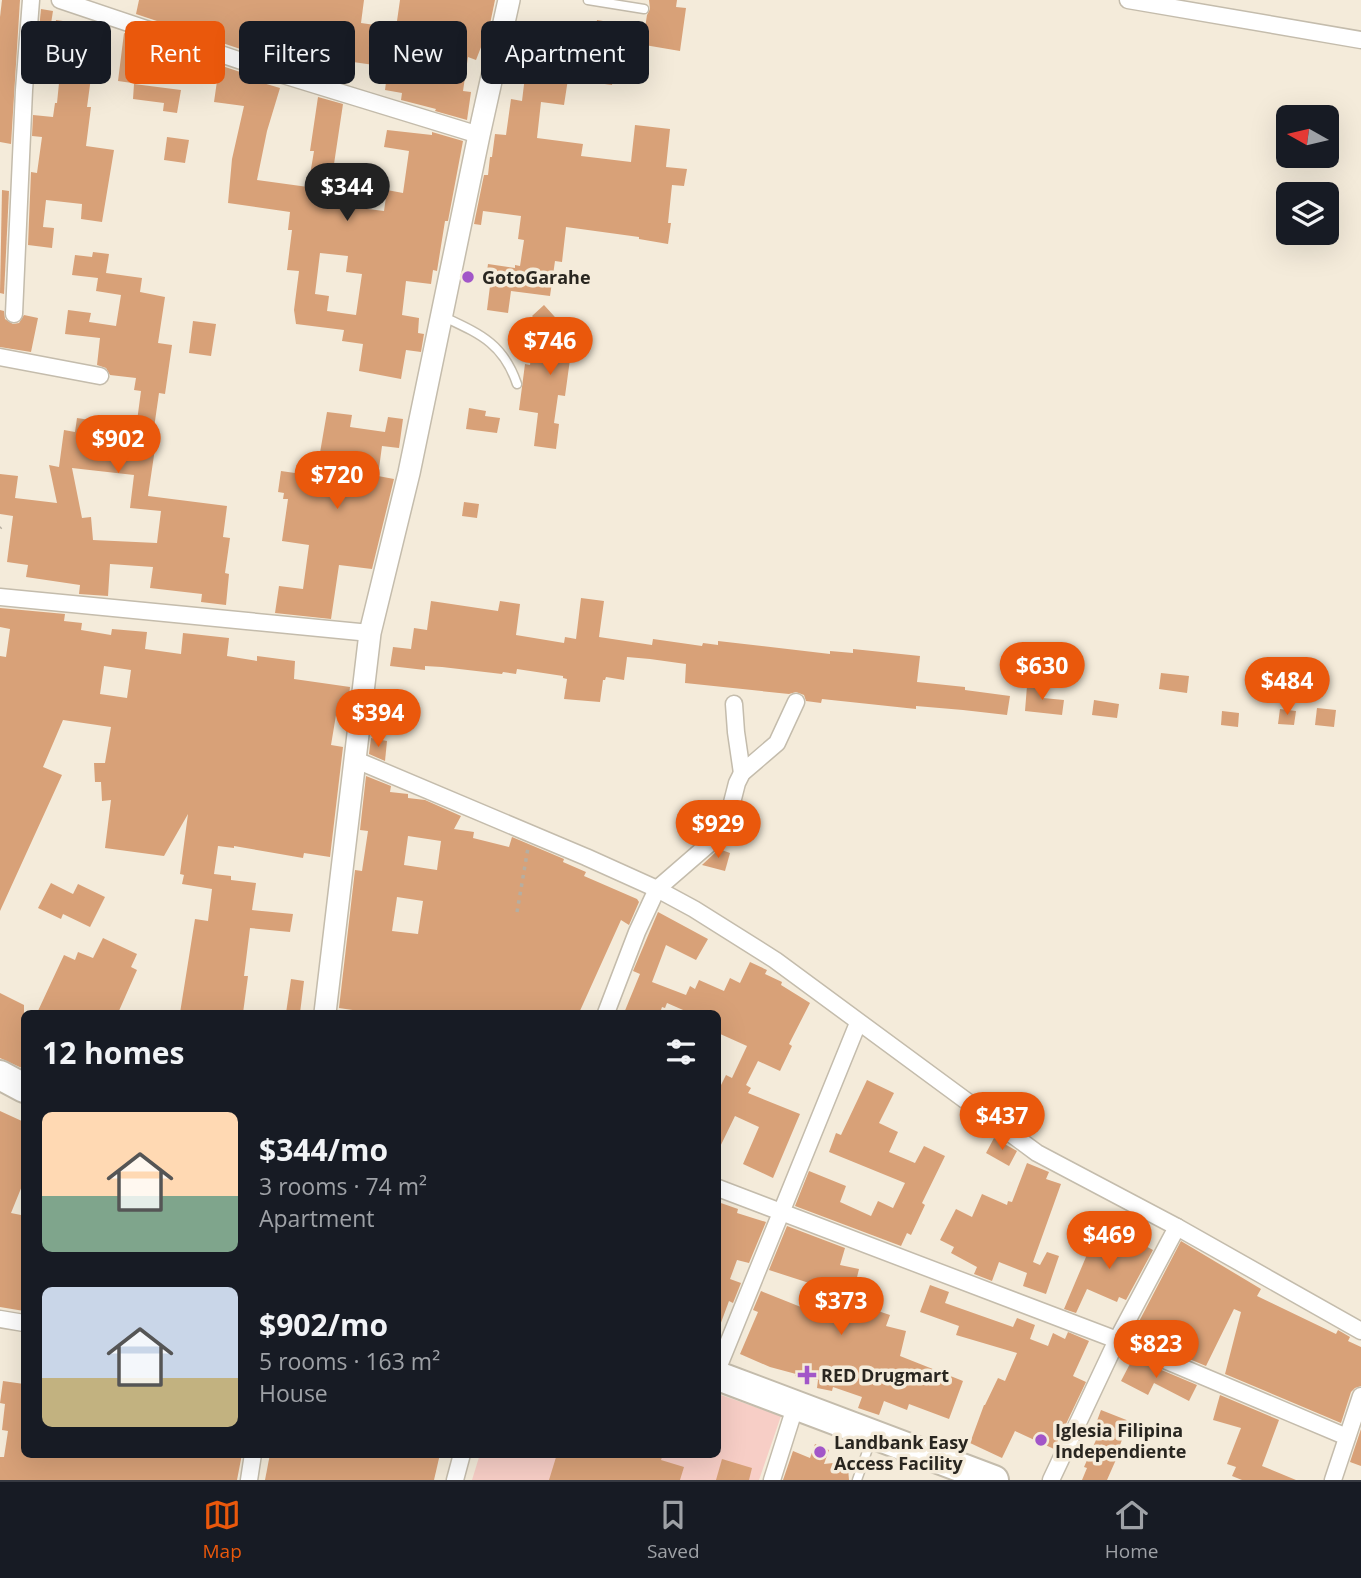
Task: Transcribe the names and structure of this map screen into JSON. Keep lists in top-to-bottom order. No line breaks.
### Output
{"places":{"other":["GotoGarahe","Iglesia Filipina Independiente","Landbank Easy Access Facility"],"health":["RED Drugmart"]},"north":"left","page":{"chip":["Buy","Rent","Filters","New","Apartment"],"price":["$344","$746","$902","$720","$630","$484","$394","$929","$437","$469","$373","$823"],"heading":"12 homes","list":[{"name":"$344/mo","note":"3 rooms · 74 m² · Apartment"},{"name":"$902/mo","note":"5 rooms · 163 m² · House"}],"tabs":["Map","Saved","Home"]}}
